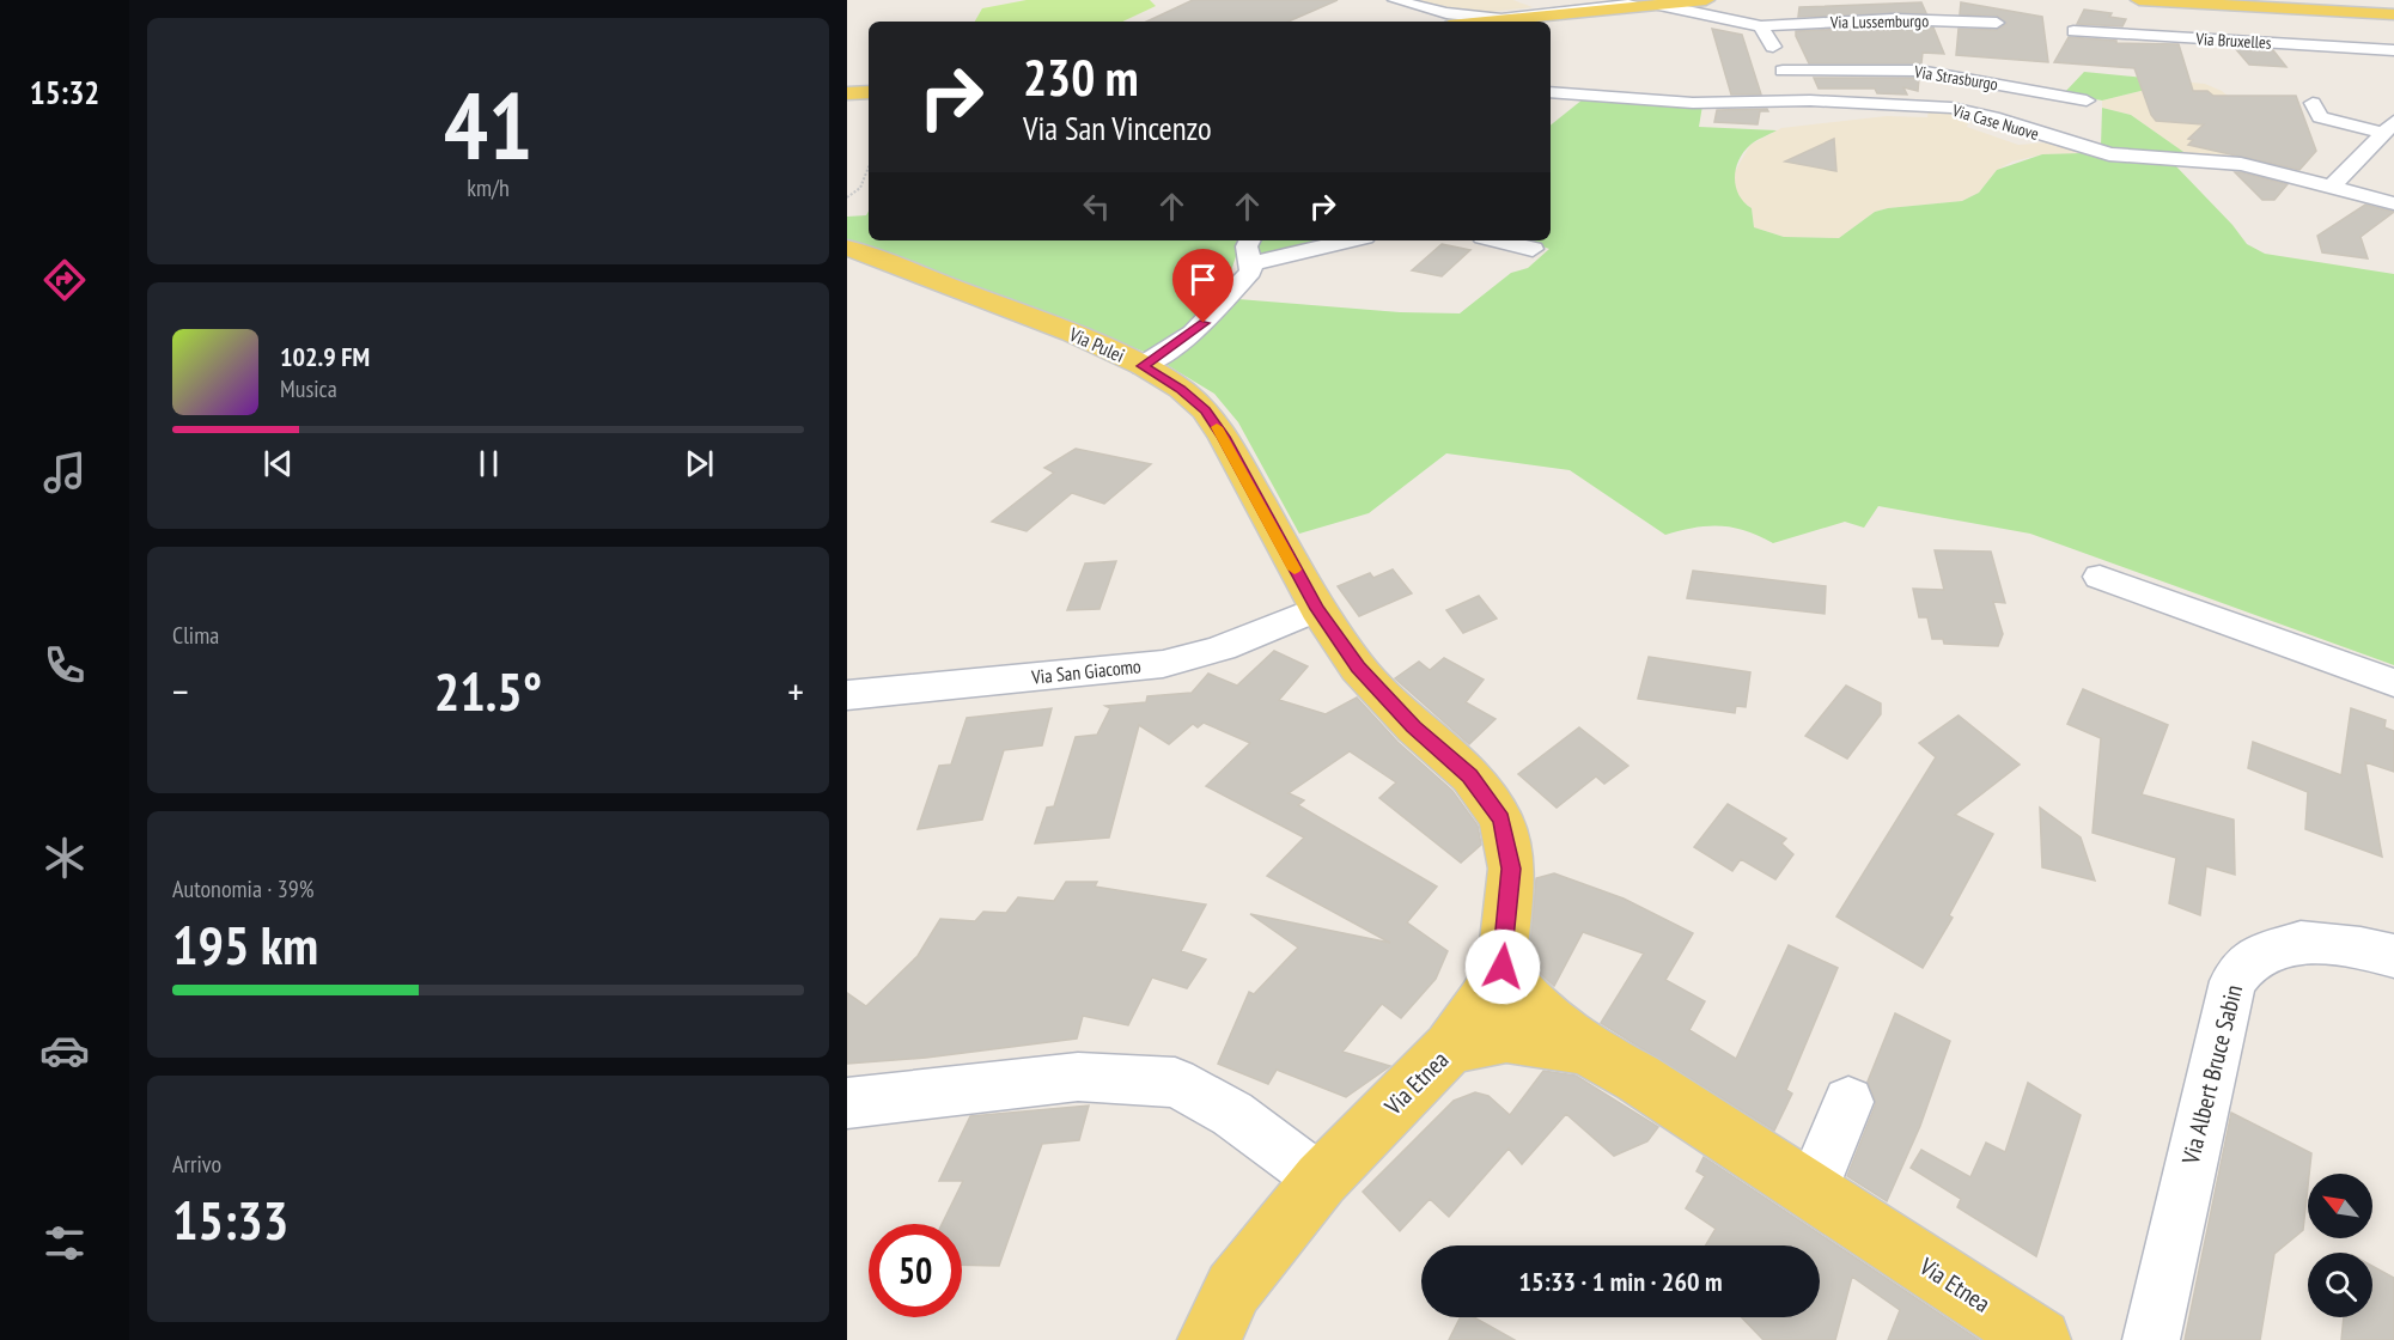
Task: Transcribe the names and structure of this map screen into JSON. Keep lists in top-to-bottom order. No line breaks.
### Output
{"streets":{"main road":["Via Pulei","Via Etnea"],"street":["Via Lussemburgo","Via Bruxelles","Via Strasburgo","Via Case Nuove","Via San Giacomo","Via Albert Bruce Sabin"]},"crossings":[["Via Pulei","Via San Giacomo"]],"north":"top left","page":{"tabs":"15:32","tile":[["41","km/h"],"Clima",["Autonomia · 39%","195 km"],["Arrivo","15:33"]],"turn":["230 m","Via San Vincenzo"],"song":["102.9 FM","Musica"],"heat":["−","21.5°","+"],"limit":"50","trip":"15:33 · 1 min · 260 m"}}
